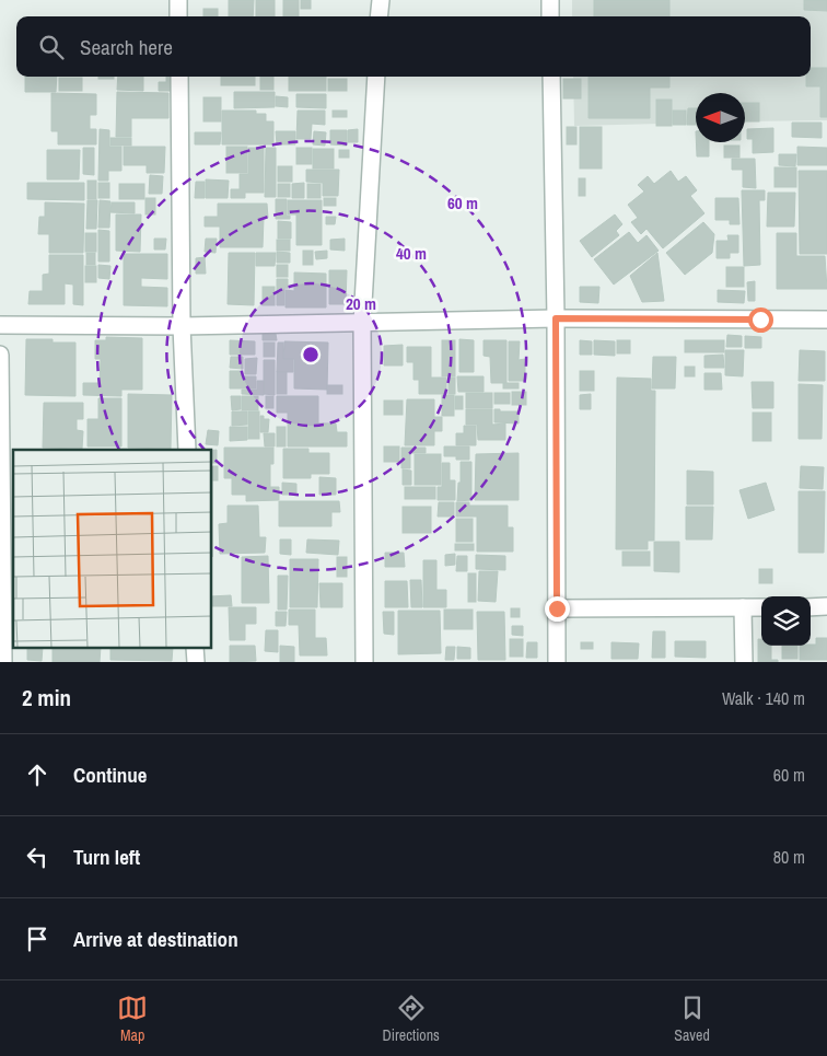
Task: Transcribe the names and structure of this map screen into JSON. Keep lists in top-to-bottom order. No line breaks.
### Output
{"north":"left","page":{"search":"Search here","heading":["2 min","Walk · 140 m"],"list":[["Continue","60 m"],["Turn left","80 m"],"Arrive at destination"],"nav":["Map","Directions","Saved"]},"rings":["60 m","40 m","20 m"]}
